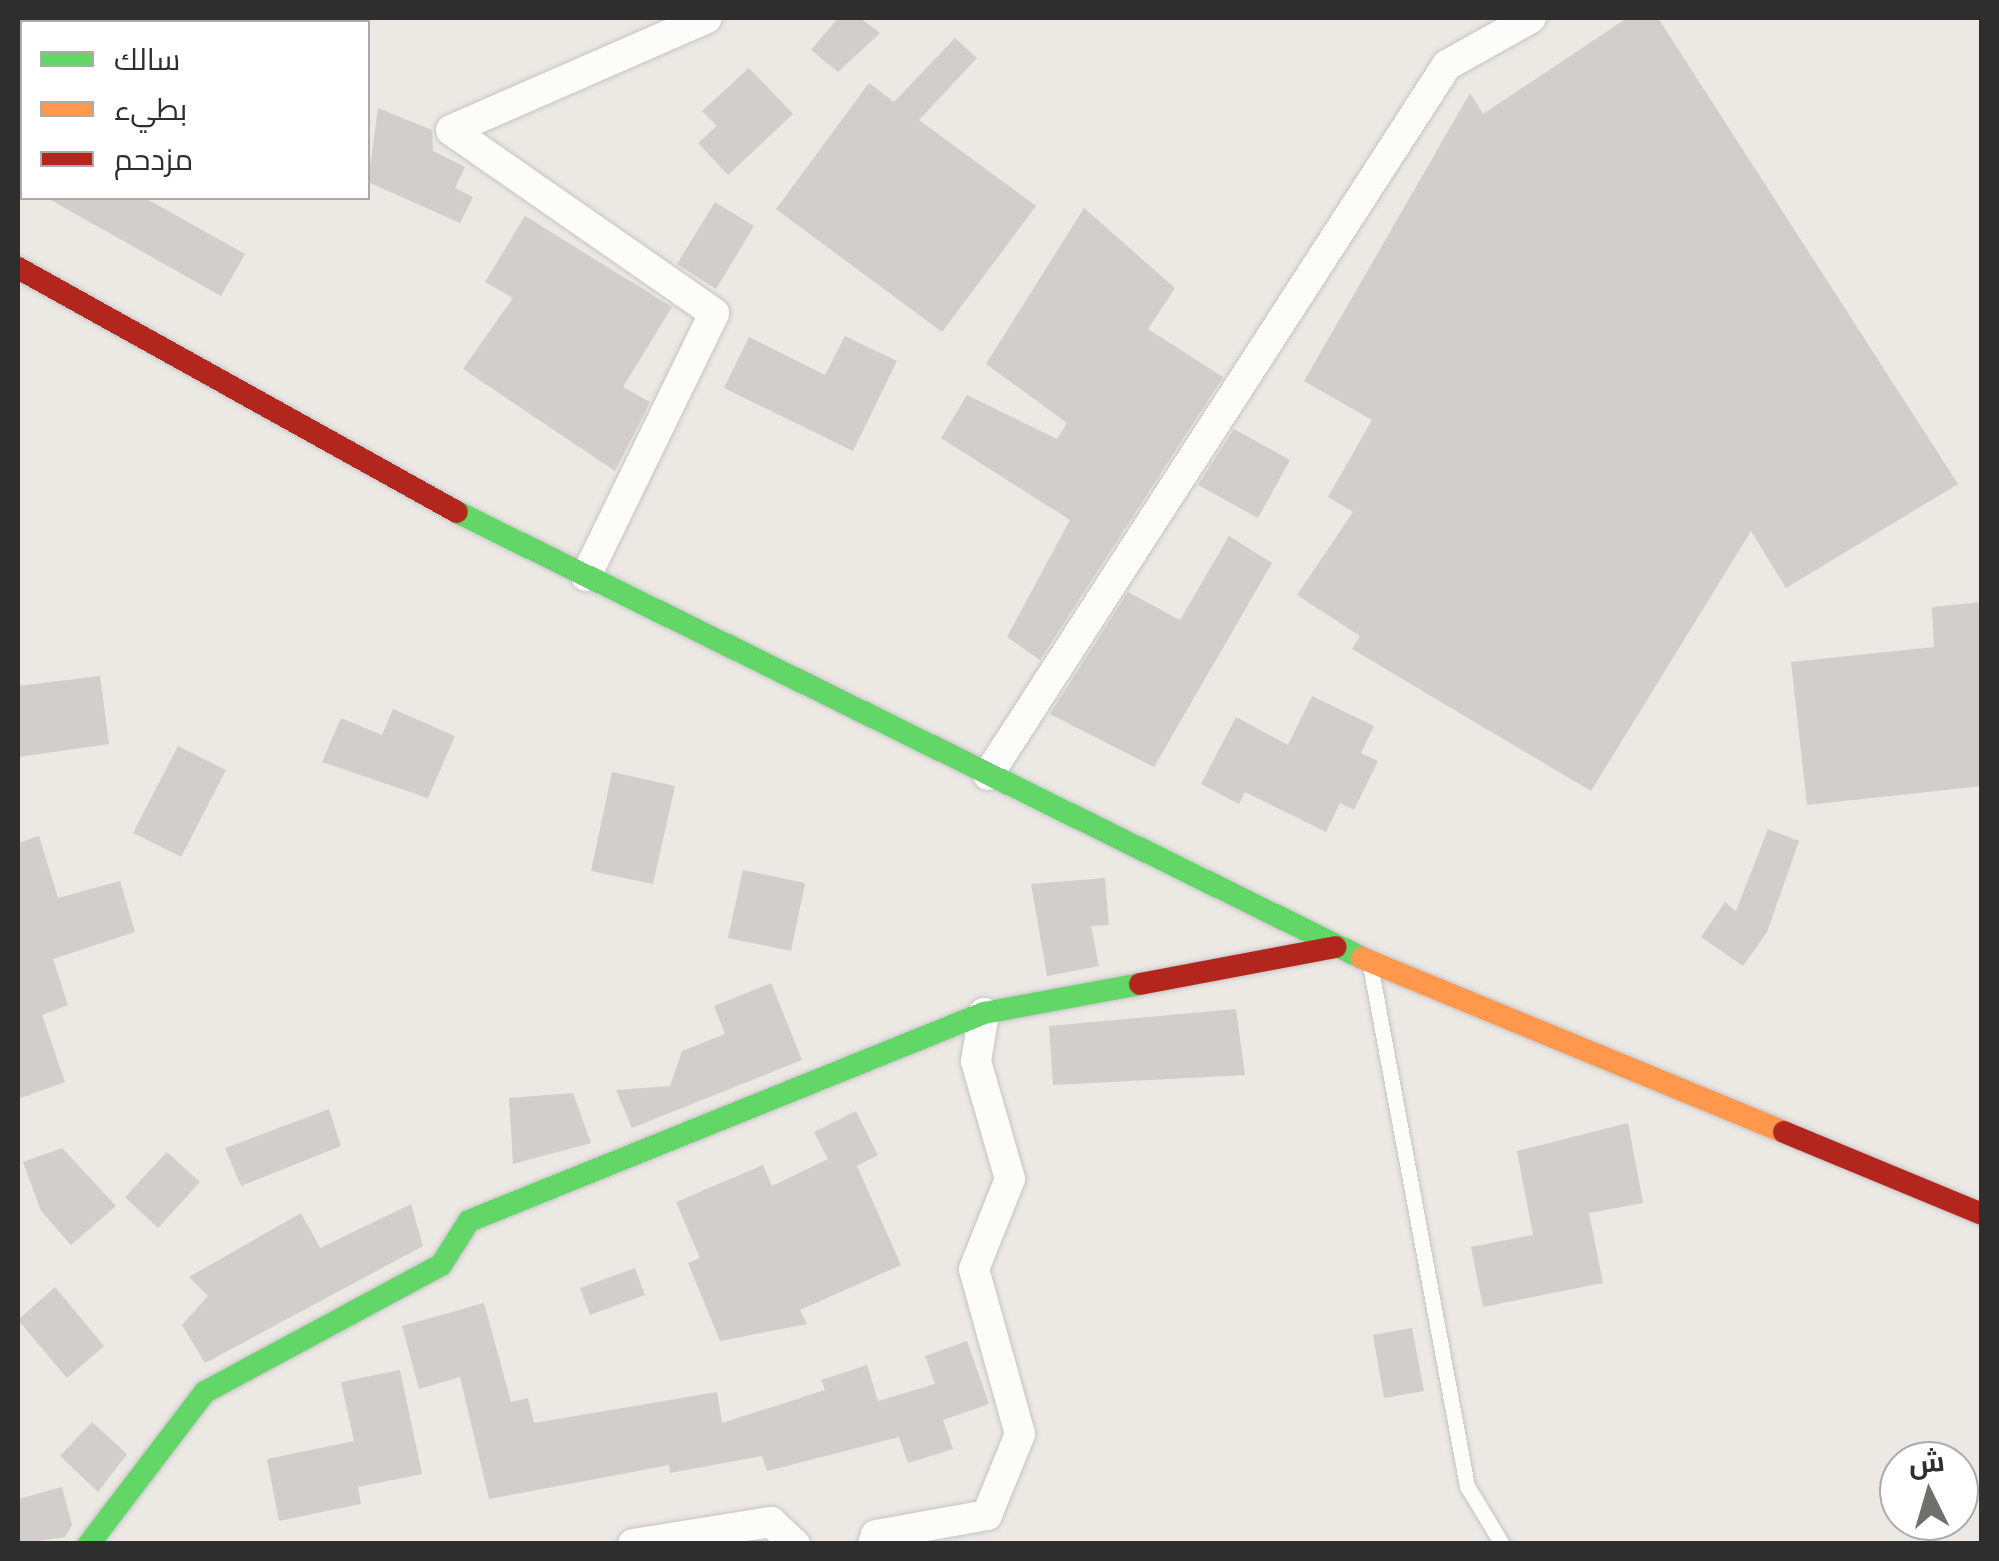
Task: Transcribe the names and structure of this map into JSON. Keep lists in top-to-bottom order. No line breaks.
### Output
{"legend":["سالك","بطيء","مزدحم"],"north":"top"}
